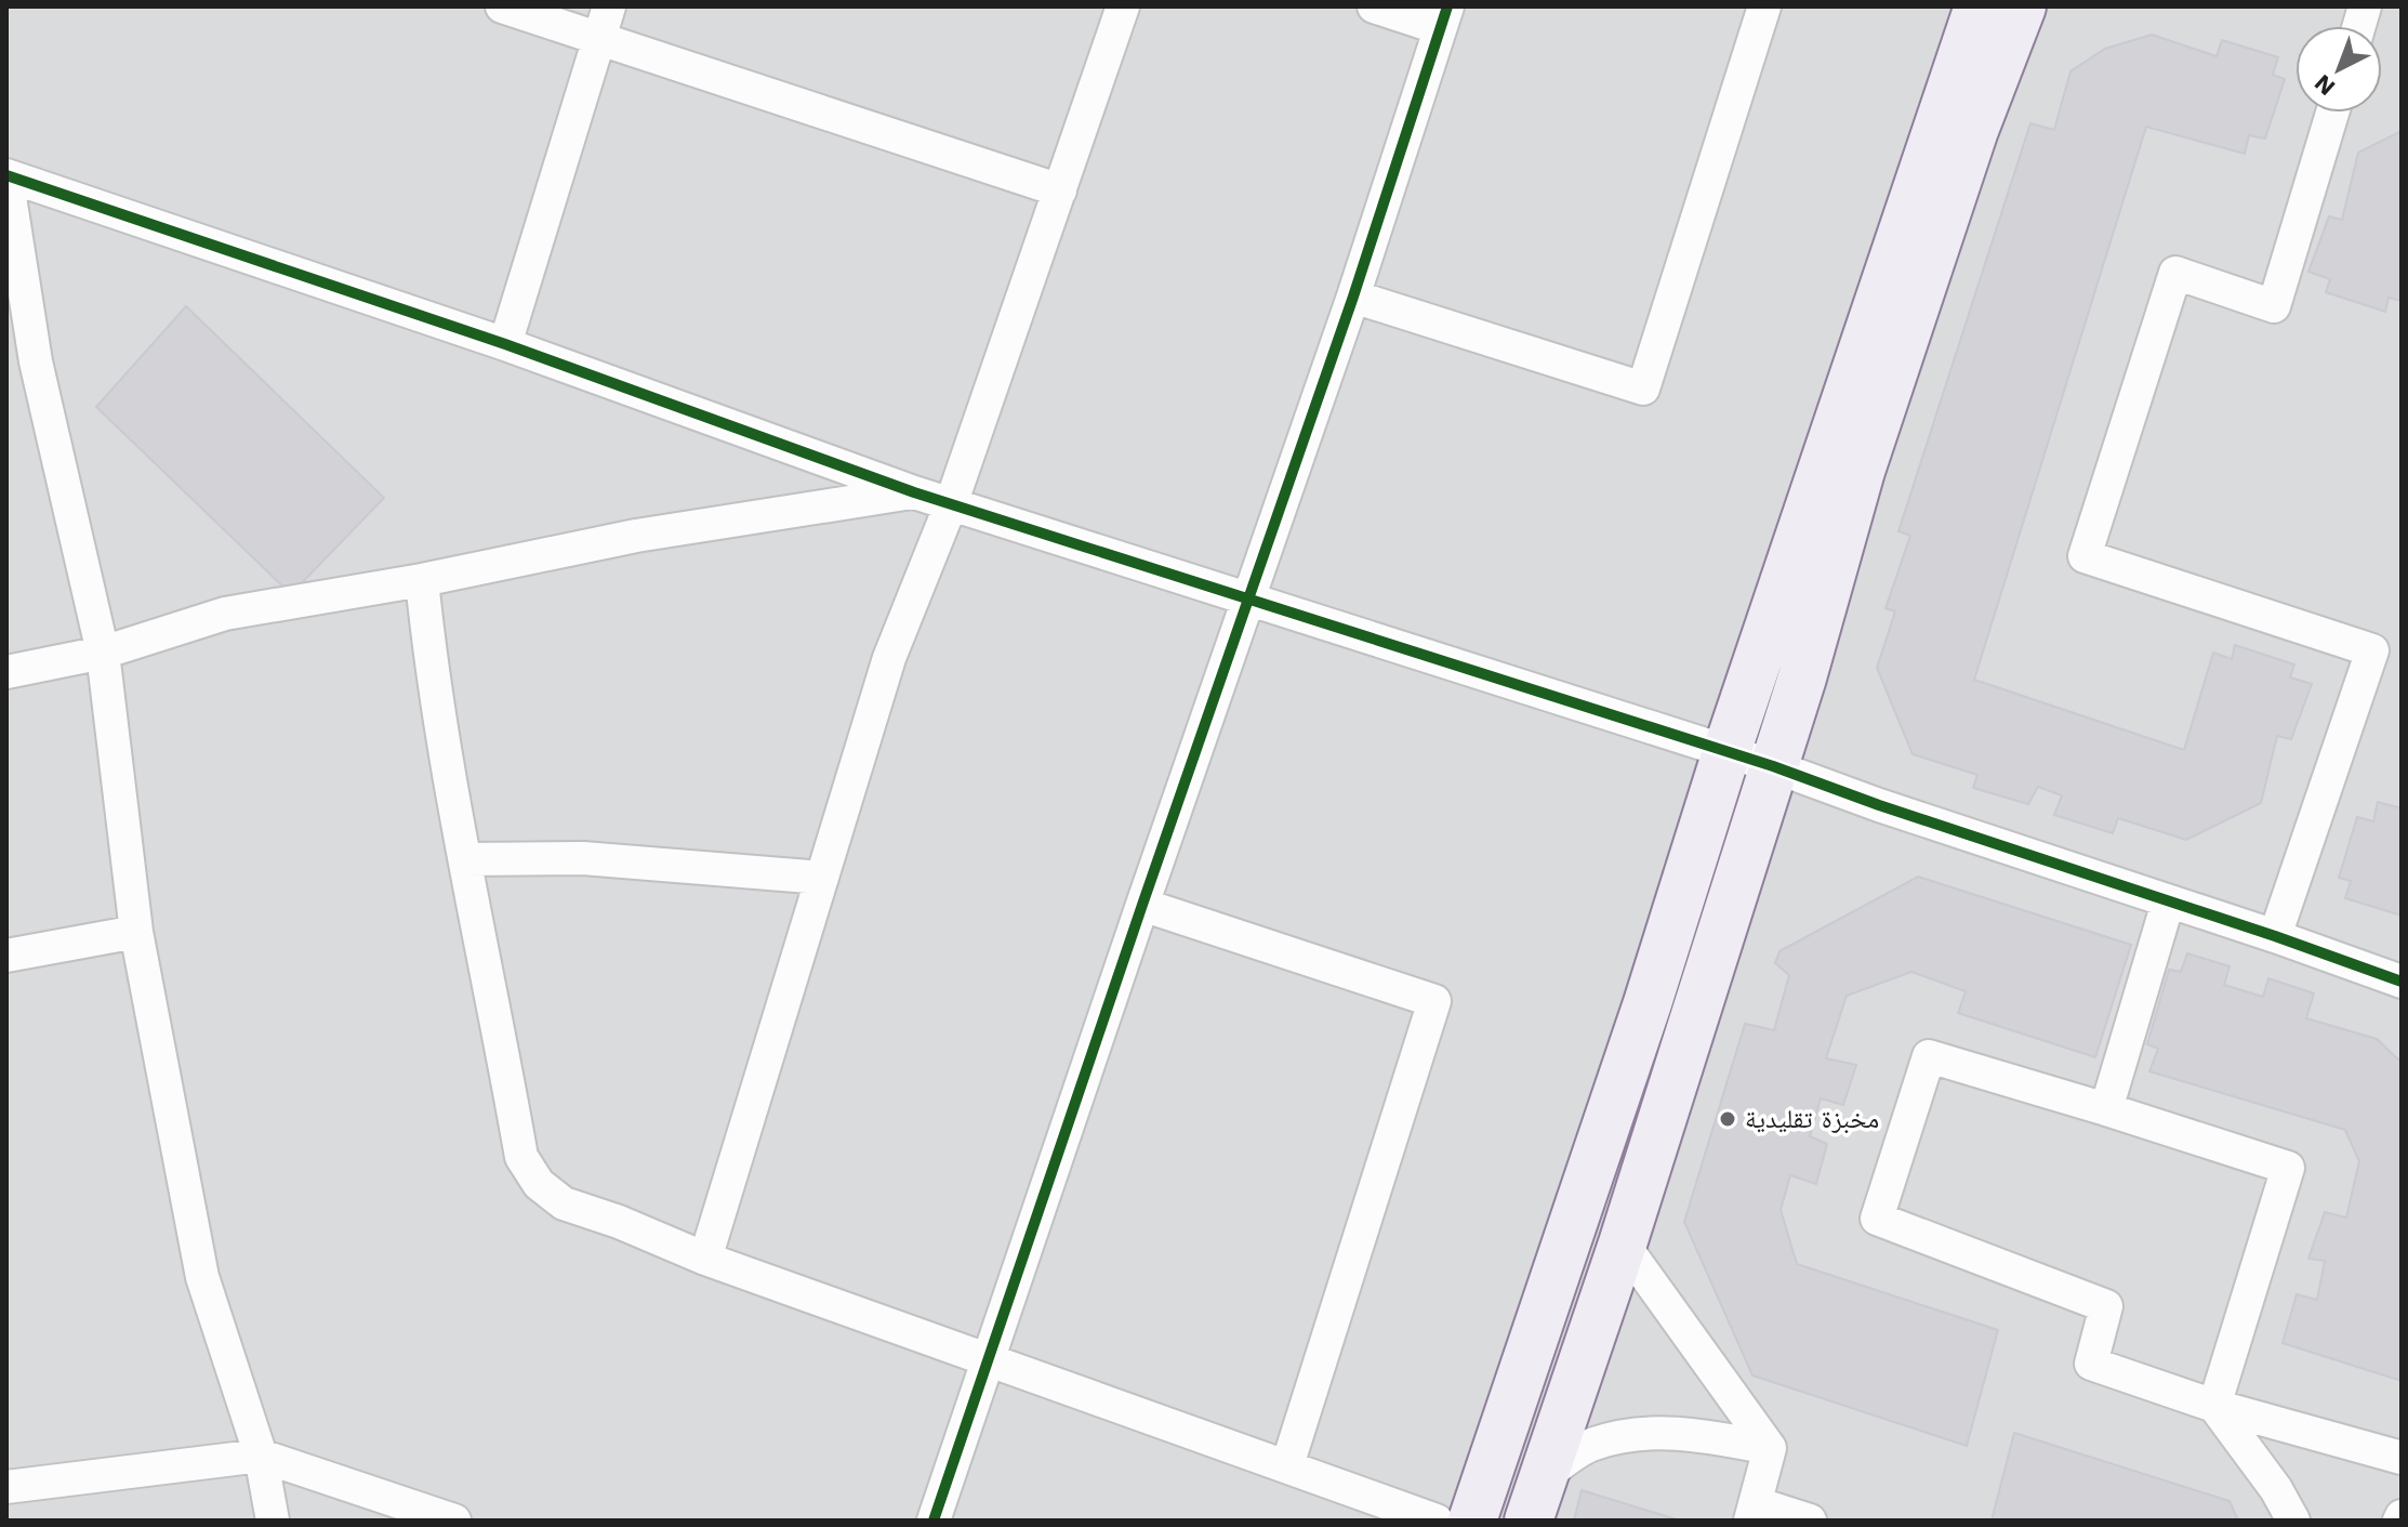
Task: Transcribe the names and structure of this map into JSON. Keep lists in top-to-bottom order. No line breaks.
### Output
{"places":["مخبزة تقليدية"],"north":"bottom left"}
